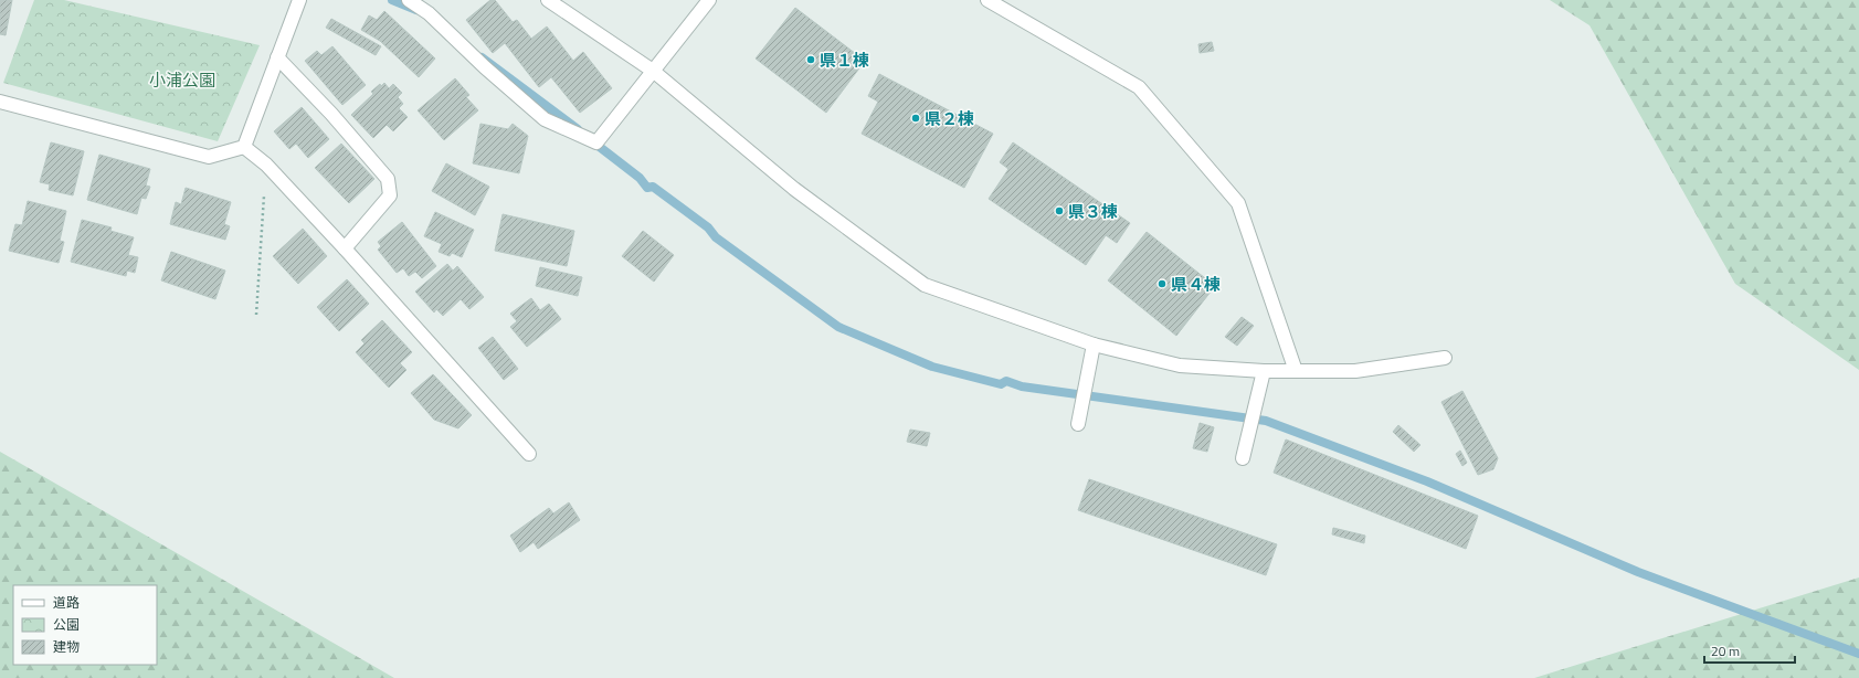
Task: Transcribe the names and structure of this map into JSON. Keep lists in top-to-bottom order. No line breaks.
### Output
{"parks":["小浦公園"],"places":["県１棟","県２棟","県３棟","県４棟"],"legend":["道路","公園","建物"],"scale_bar":"20 m"}
